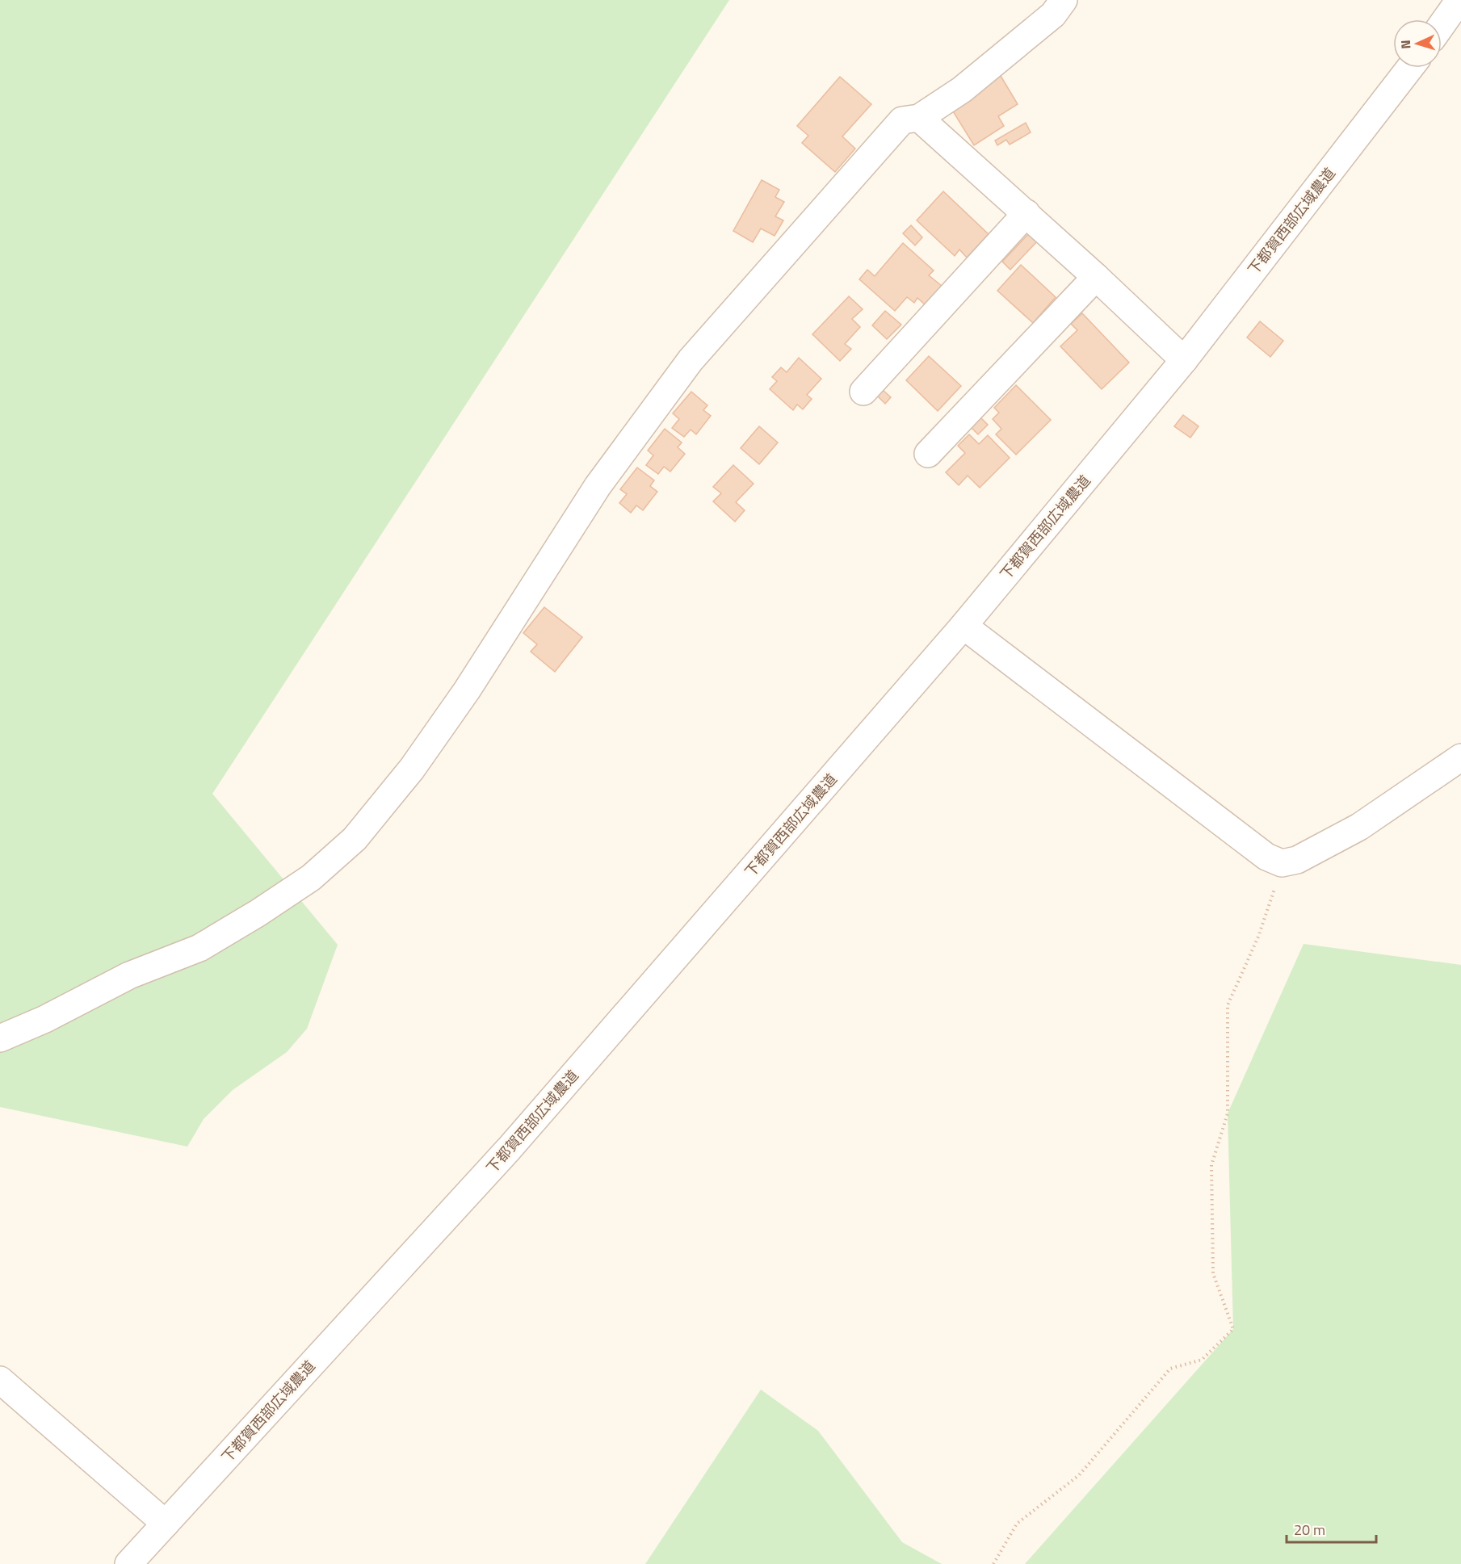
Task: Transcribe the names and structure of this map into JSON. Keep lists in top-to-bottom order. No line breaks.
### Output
{"streets":{"street":["下都賀西部広域農道"]},"scale_bar":"20 m","north":"left"}
